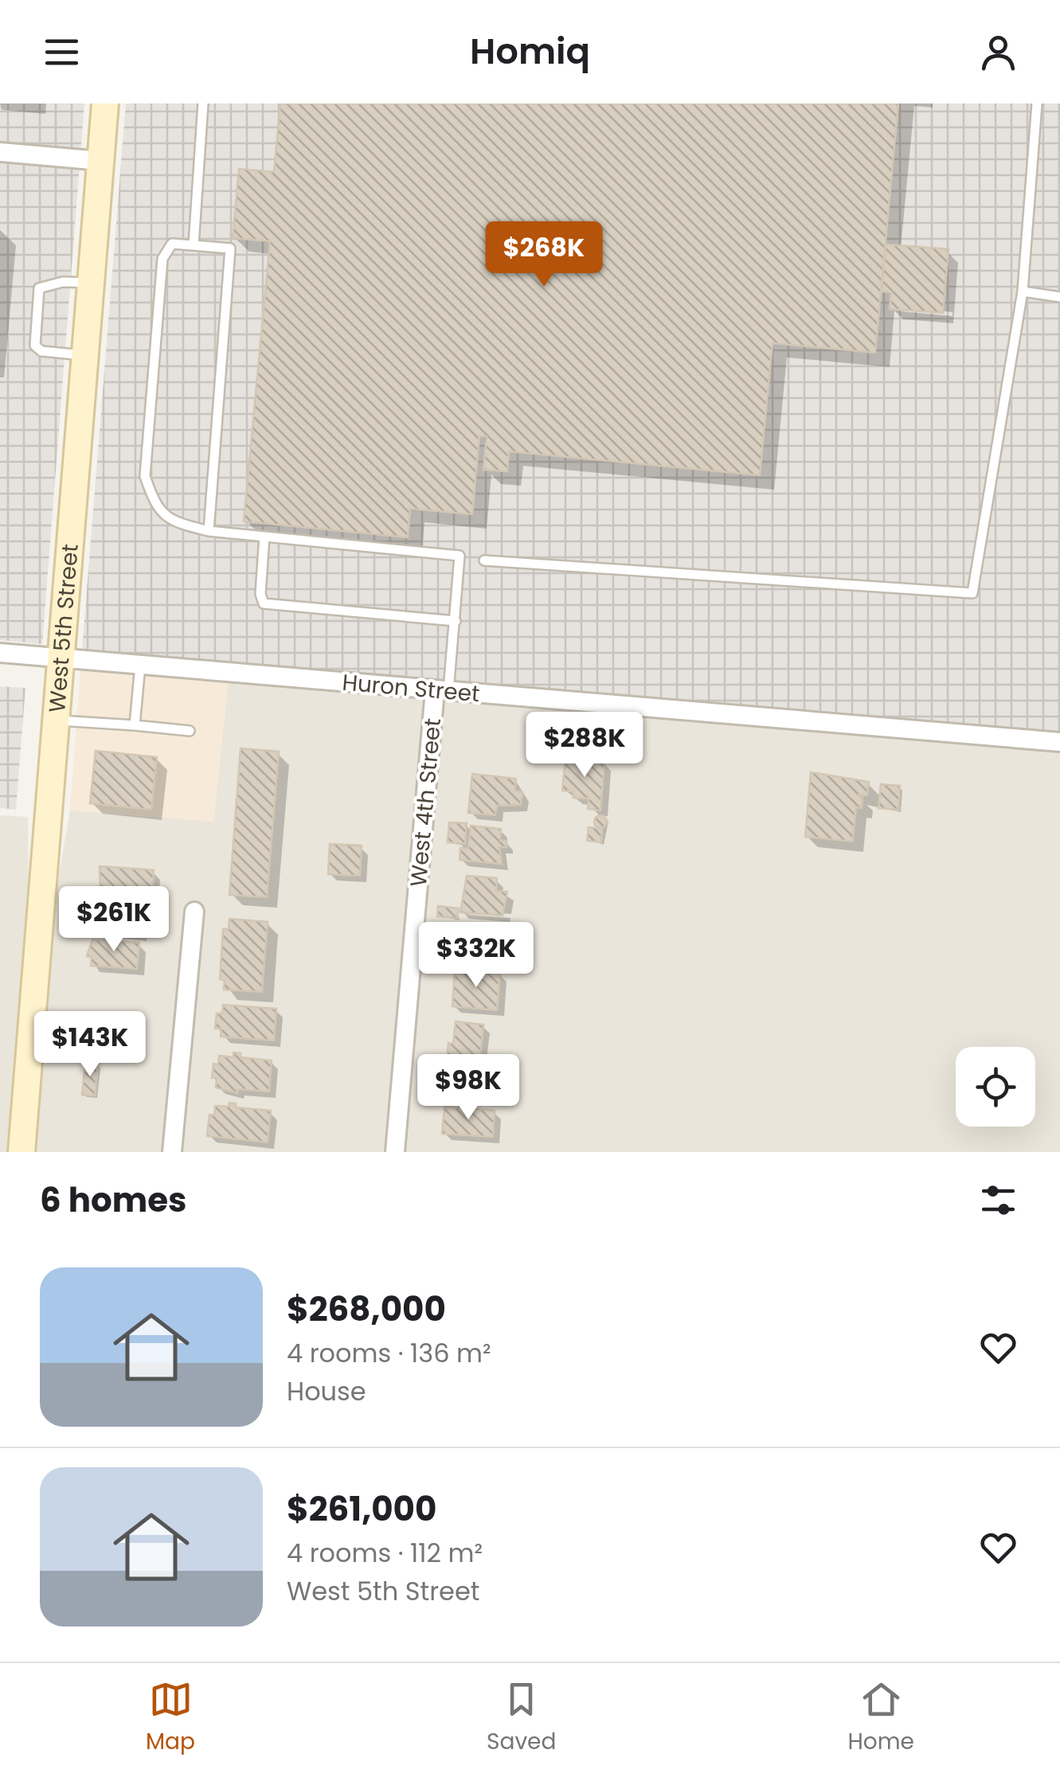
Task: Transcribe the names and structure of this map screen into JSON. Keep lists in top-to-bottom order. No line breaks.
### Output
{"streets":{"street":["West 5th Street","Huron Street","West 4th Street"]},"crossings":[["West 5th Street","Huron Street"],["Huron Street","West 4th Street"]],"page":{"header":"Homiq","price":["$268K","$288K","$261K","$332K","$143K","$98K"],"heading":"6 homes","list":[{"name":"$268,000","note":"4 rooms · 136 m² · House"},{"name":"$261,000","note":"4 rooms · 112 m² · West 5th Street"}],"tabs":["Map","Saved","Home"]}}
